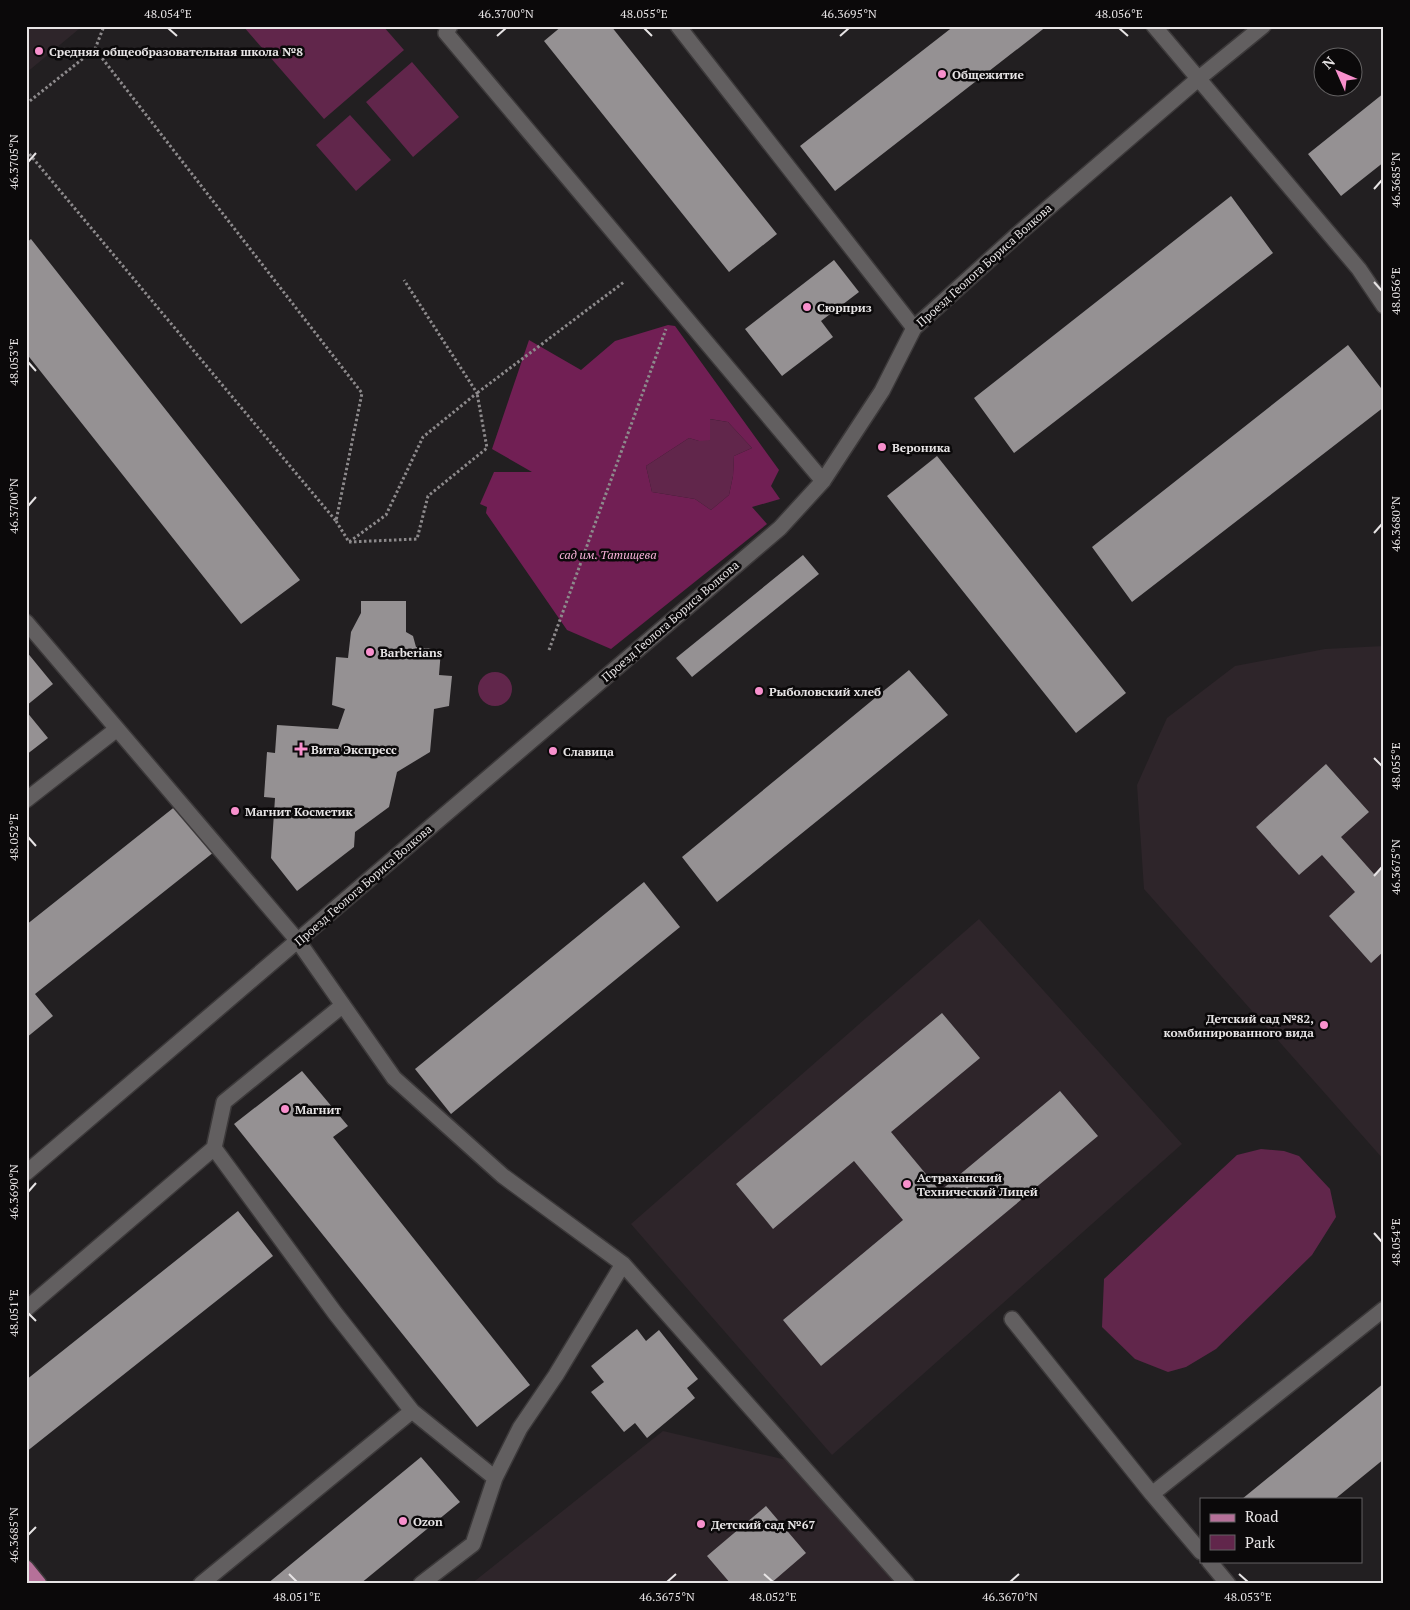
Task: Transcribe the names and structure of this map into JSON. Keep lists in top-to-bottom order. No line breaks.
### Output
{"streets":{"street":["Проезд Геолога Бориса Волкова"]},"parks":["сад им. Татищева"],"places":{"other":["Средняя общеобразовательная школа №8","Общежитие","Сюрприз","Вероника","Barberians","Рыболовский хлеб","Славица","Магнит Косметик","Детский сад №82, комбинированного вида","Магнит","Астраханский Технический Лицей","Ozon","Детский сад №67"],"health":["Вита Экспресс"]},"legend":["Road","Park"],"north":"top left","coordinates":["48.054°E","46.3700°N","48.055°E","46.3695°N","48.056°E","46.3705°N","46.3685°N","48.053°E","46.3680°N","48.052°E","46.3675°N","46.3690°N","48.051°E","46.3670°N"]}
